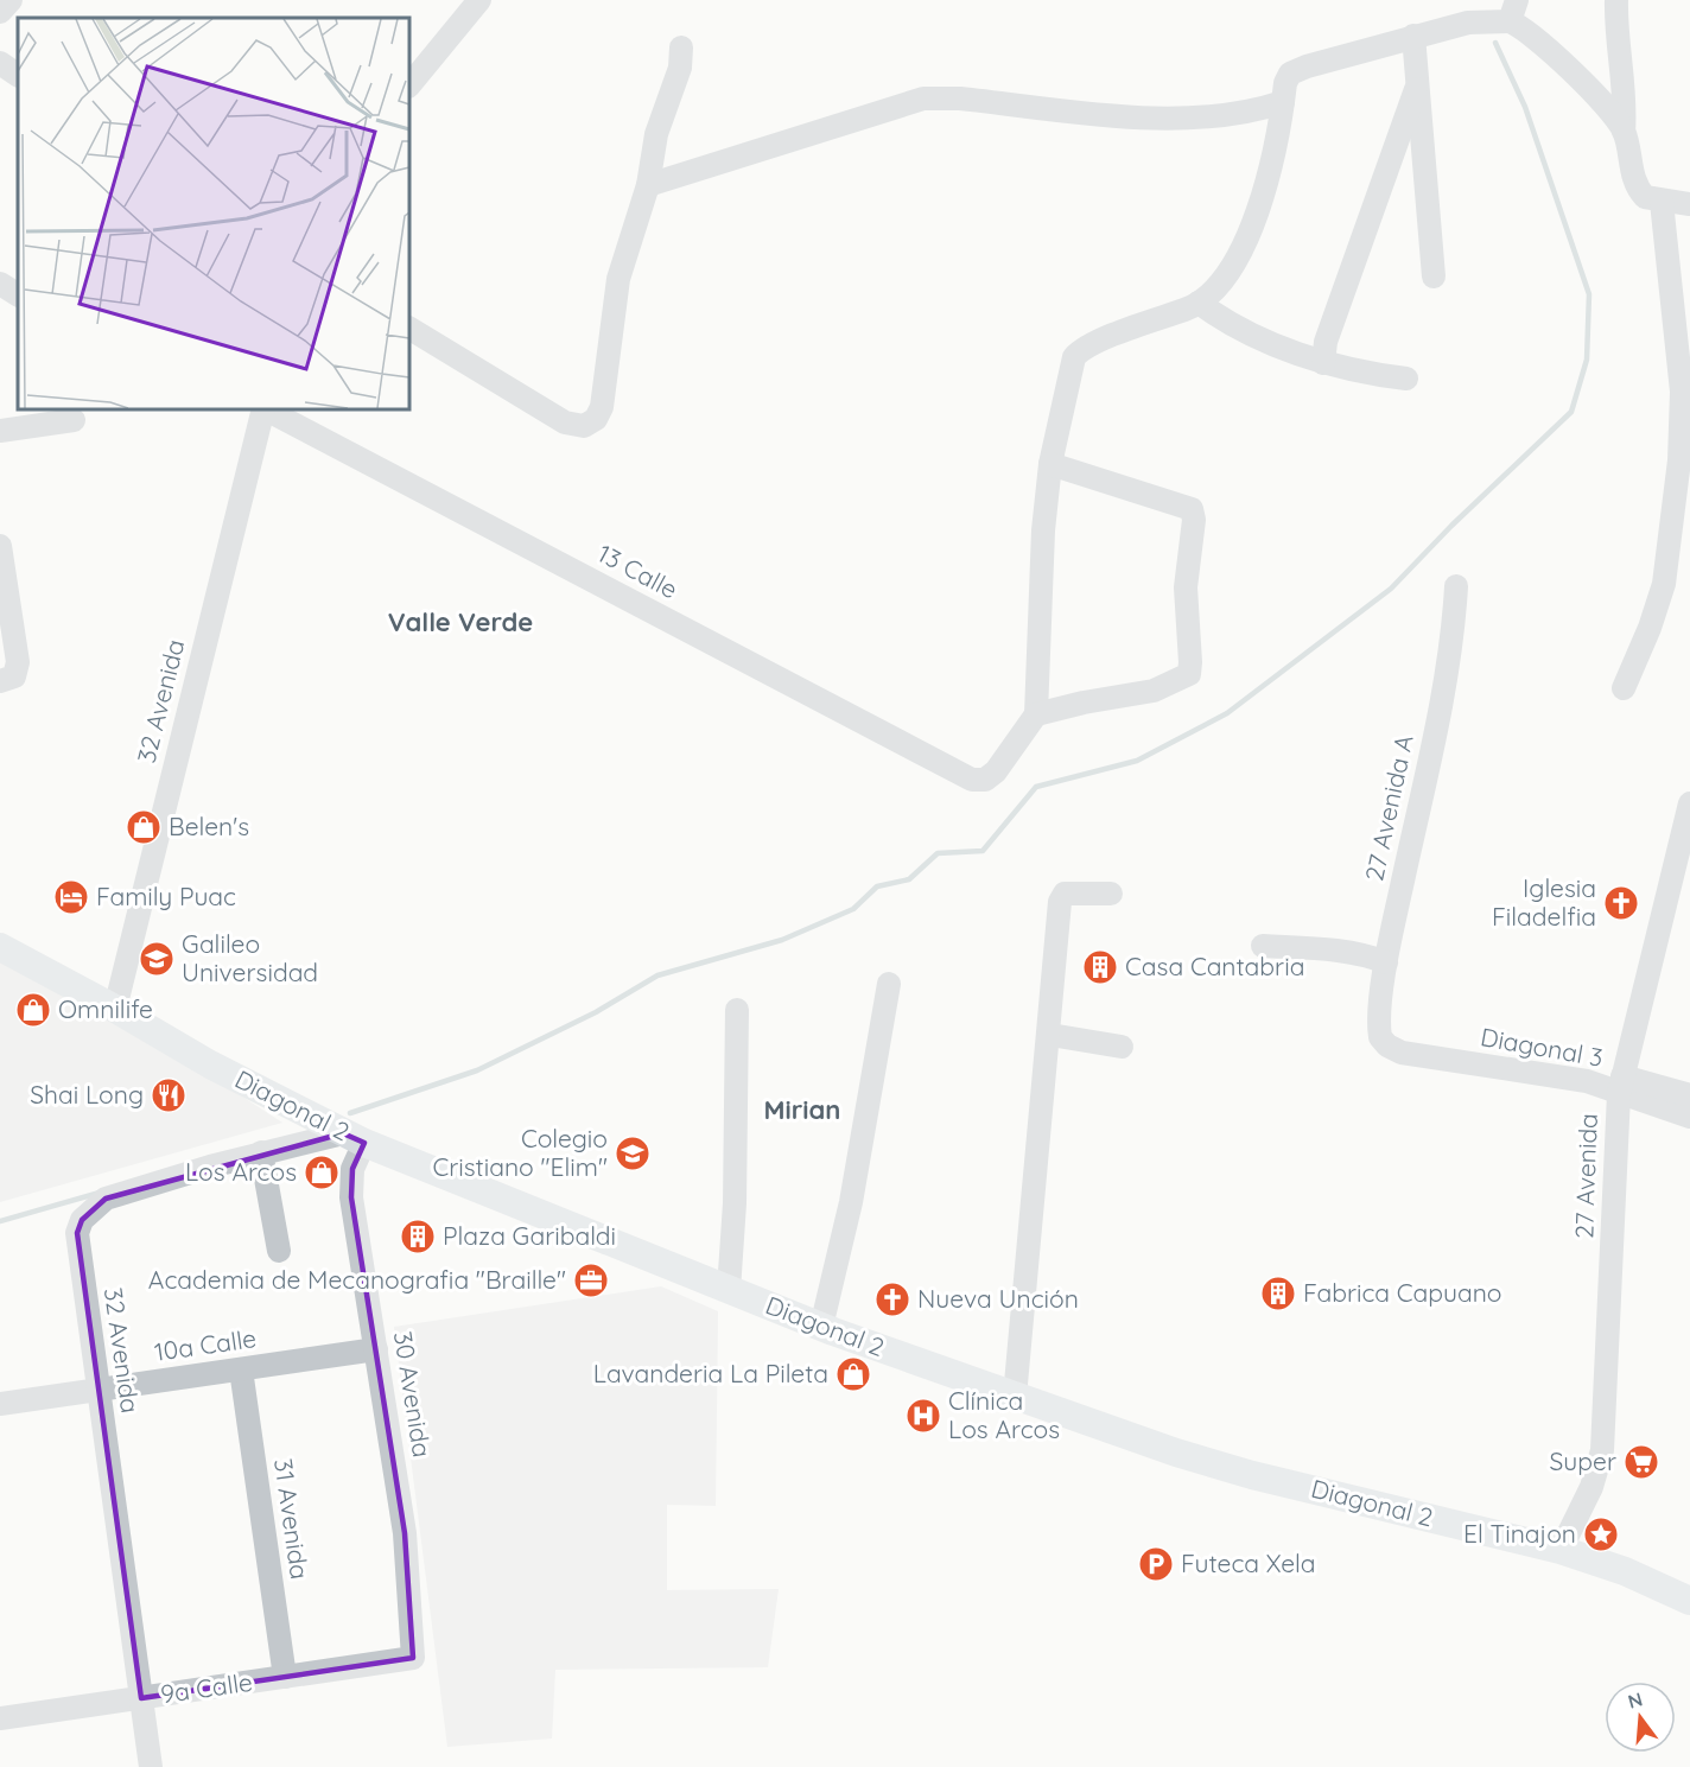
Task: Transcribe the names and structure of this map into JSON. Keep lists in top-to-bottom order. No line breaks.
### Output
{"streets":{"main road":["Diagonal 2"],"street":["13 Calle","32 Avenida","27 Avenida A","Diagonal 3","27 Avenida","10a Calle","30 Avenida","31 Avenida","9a Calle"]},"crossings":[["32 Avenida","Diagonal 2"],["32 Avenida","10a Calle"],["32 Avenida","30 Avenida"],["32 Avenida","9a Calle"],["27 Avenida A","Diagonal 3"],["Diagonal 3","27 Avenida"],["Diagonal 2","27 Avenida"],["Diagonal 2","30 Avenida"],["10a Calle","30 Avenida"],["10a Calle","31 Avenida"],["30 Avenida","9a Calle"],["31 Avenida","9a Calle"]],"districts":["Valle Verde","Mirian"],"places":{"shop":["Belen's","Omnilife","Los Arcos","Lavanderia La Pileta"],"hotel":["Family Puac"],"church":["Iglesia Filadelfia","Nueva Unción"],"school or university":["Galileo Universidad","Colegio Cristiano \"Elim\""],"building":["Casa Cantabria","Plaza Garibaldi","Fabrica Capuano"],"restaurant":["Shai Long"],"office":["Academia de Mecanografia \"Braille\""],"hospital":["Clínica Los Arcos"],"supermarket":["Super"],"place":["El Tinajon"],"parking":["Futeca Xela"]},"north":"top"}
